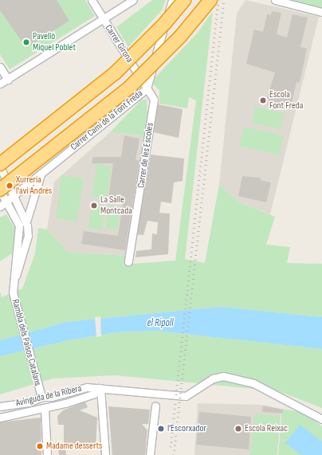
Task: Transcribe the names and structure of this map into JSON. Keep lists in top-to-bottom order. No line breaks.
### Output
{"streets":{"street":["Carrer Girona","Carrer Camí de la Font Freda","Carrer de les Escoles","Rambla dels Països Catalans","Avinguda de la Ribera"]},"crossings":[["Carrer Girona","Carrer Camí de la Font Freda"],["Carrer Girona","Carrer de les Escoles"],["Carrer Camí de la Font Freda","Carrer de les Escoles"],["Carrer Camí de la Font Freda","Rambla dels Països Catalans"],["Rambla dels Països Catalans","Avinguda de la Ribera"]],"water":["el Ripoll"],"places":["Pavelló Miquel Poblet","Escola Font Freda","Xurreria l'avi Andrés","La Salle Montcada","l'Escorxador","Escola Reixac","Madame desserts"]}
